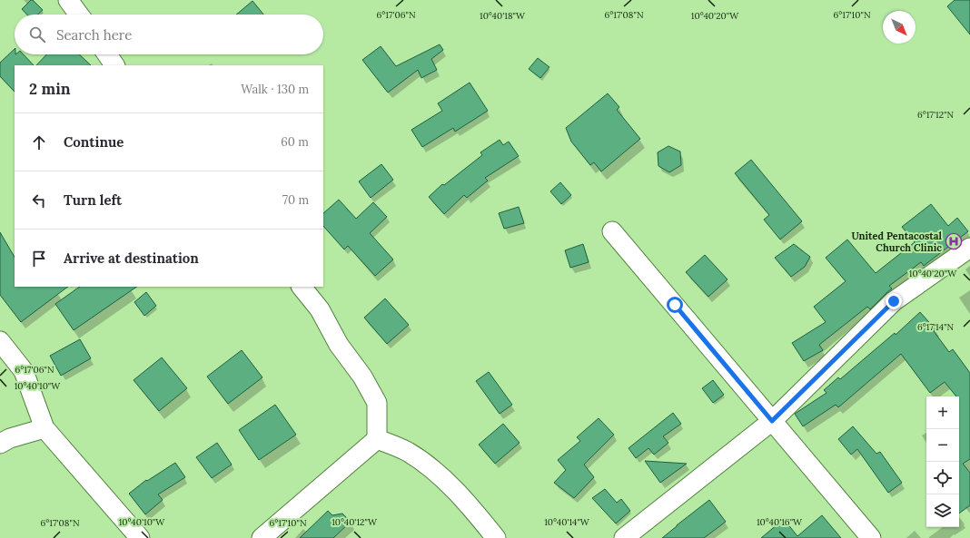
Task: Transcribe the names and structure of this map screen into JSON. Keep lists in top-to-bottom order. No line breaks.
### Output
{"places":{"hospital":["United Pentacostal Church Clinic"]},"north":"bottom right","page":{"search":"Search here","heading":["2 min","Walk · 130 m"],"list":[["Continue","60 m"],["Turn left","70 m"],"Arrive at destination"],"map_buttons":["+","−"]},"coordinates":["6°17'06\"N","6°17'08\"N","6°17'10\"N","10°40'18\"W","10°40'20\"W","6°17'12\"N","6°17'14\"N","10°40'10\"W","10°40'12\"W","10°40'14\"W","10°40'16\"W"]}
